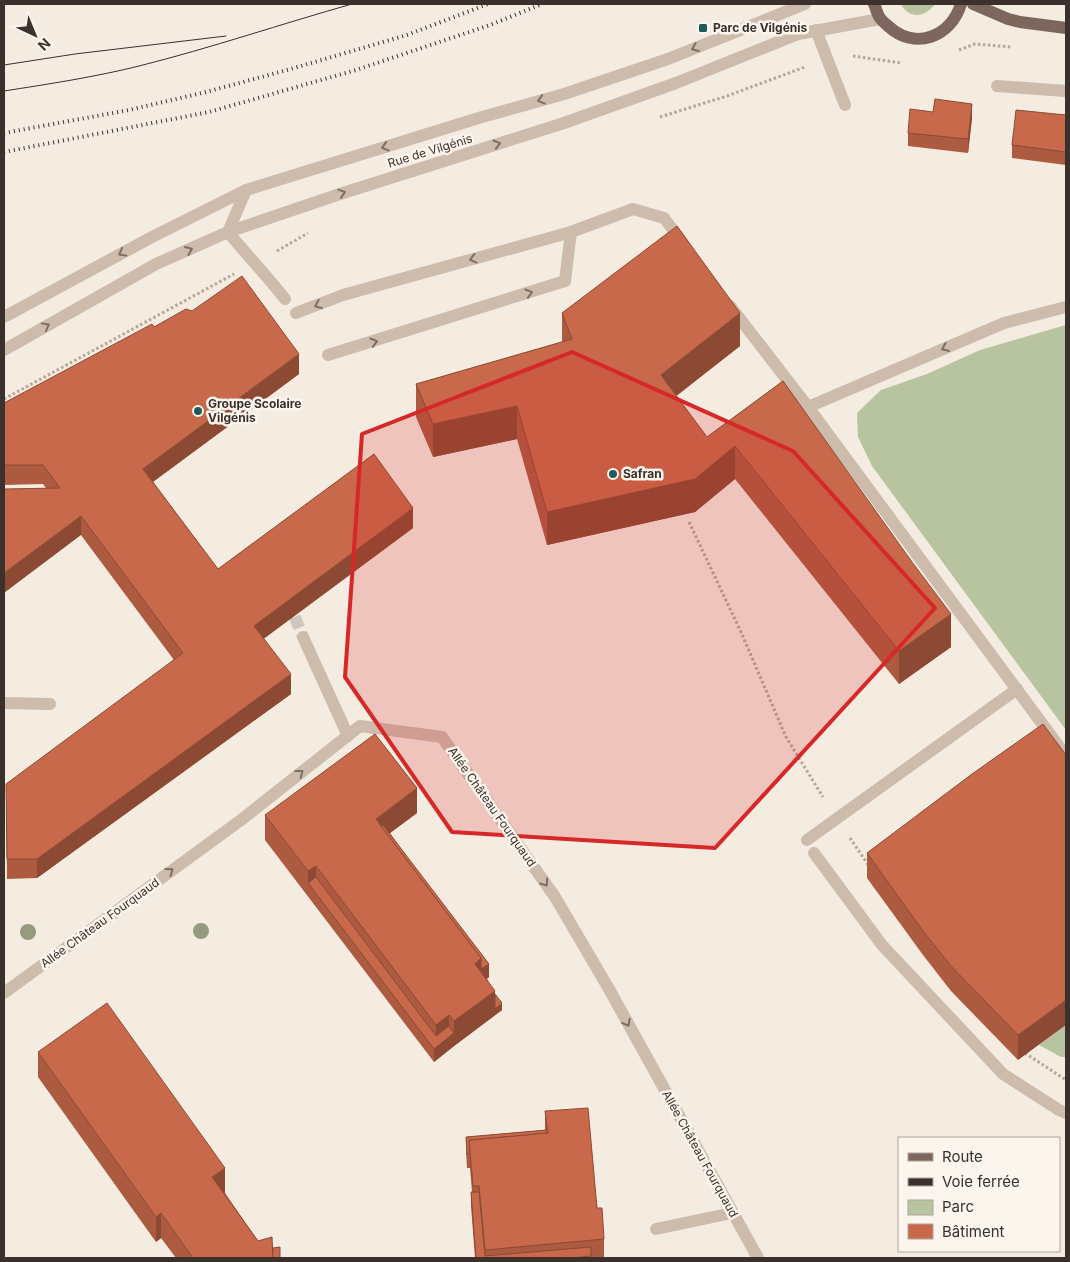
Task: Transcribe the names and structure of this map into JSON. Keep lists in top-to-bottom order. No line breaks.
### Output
{"streets":{"street":["Rue de Vilgénis","Allée Château Fourquaud"]},"places":{"transit":["Parc de Vilgénis"],"other":["Groupe Scolaire Vilgénis","Safran"]},"legend":["Route","Voie ferrée","Parc","Bâtiment"],"north":"bottom right"}
